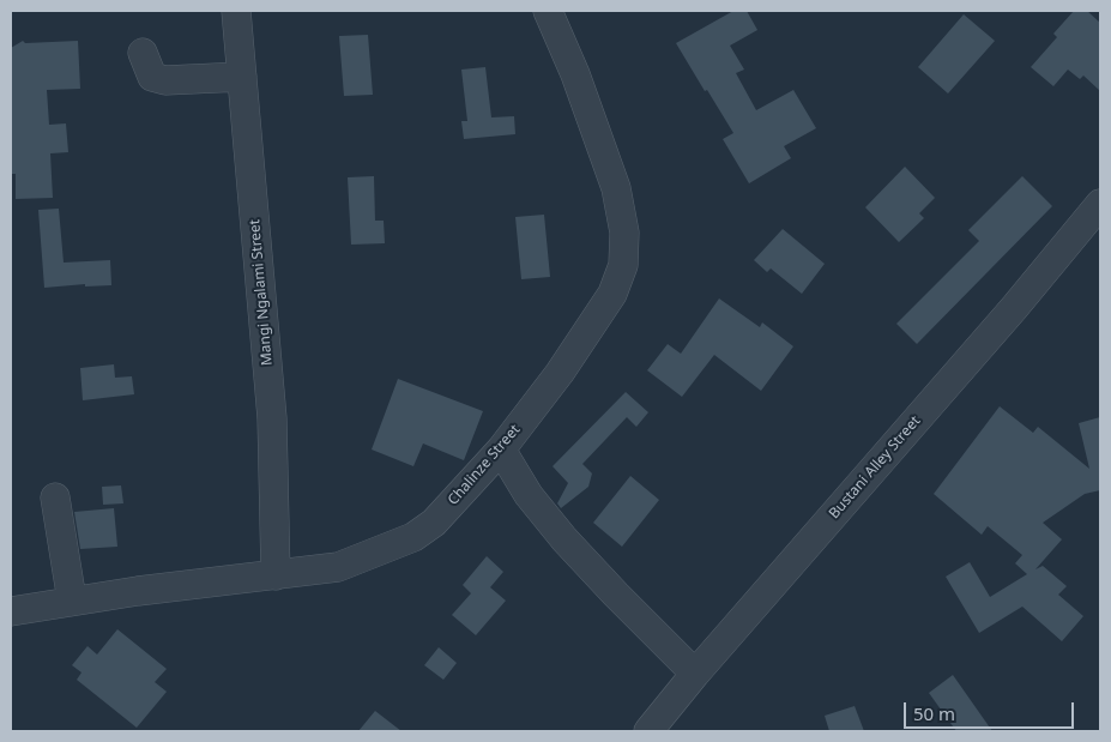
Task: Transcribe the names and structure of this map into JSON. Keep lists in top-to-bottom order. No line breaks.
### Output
{"streets":{"street":["Mangi Ngalami Street","Chalinze Street","Bustani Alley Street"]},"crossings":[["Mangi Ngalami Street","Chalinze Street"]],"scale_bar":"50 m"}
